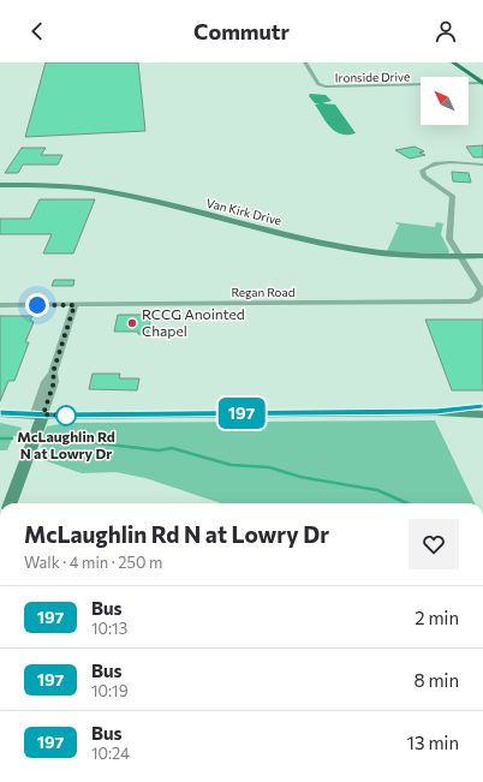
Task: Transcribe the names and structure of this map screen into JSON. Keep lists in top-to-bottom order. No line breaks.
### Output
{"streets":{"street":["Ironside Drive","Van Kirk Drive","Regan Road"]},"crossings":[["Van Kirk Drive","Regan Road"]],"places":["RCCG Anointed Chapel","McLaughlin Rd N at Lowry Dr"],"lines":["bus line 197"],"north":"top left","page":{"header":"Commutr","on_map":"197","heading":["McLaughlin Rd N at Lowry Dr","Walk · 4 min · 250 m"],"list":[{"mark":"197","name":"Bus","note":"10:13","value":"2 min"},{"mark":"197","name":"Bus","note":"10:19","value":"8 min"},{"mark":"197","name":"Bus","note":"10:24","value":"13 min"}]}}
